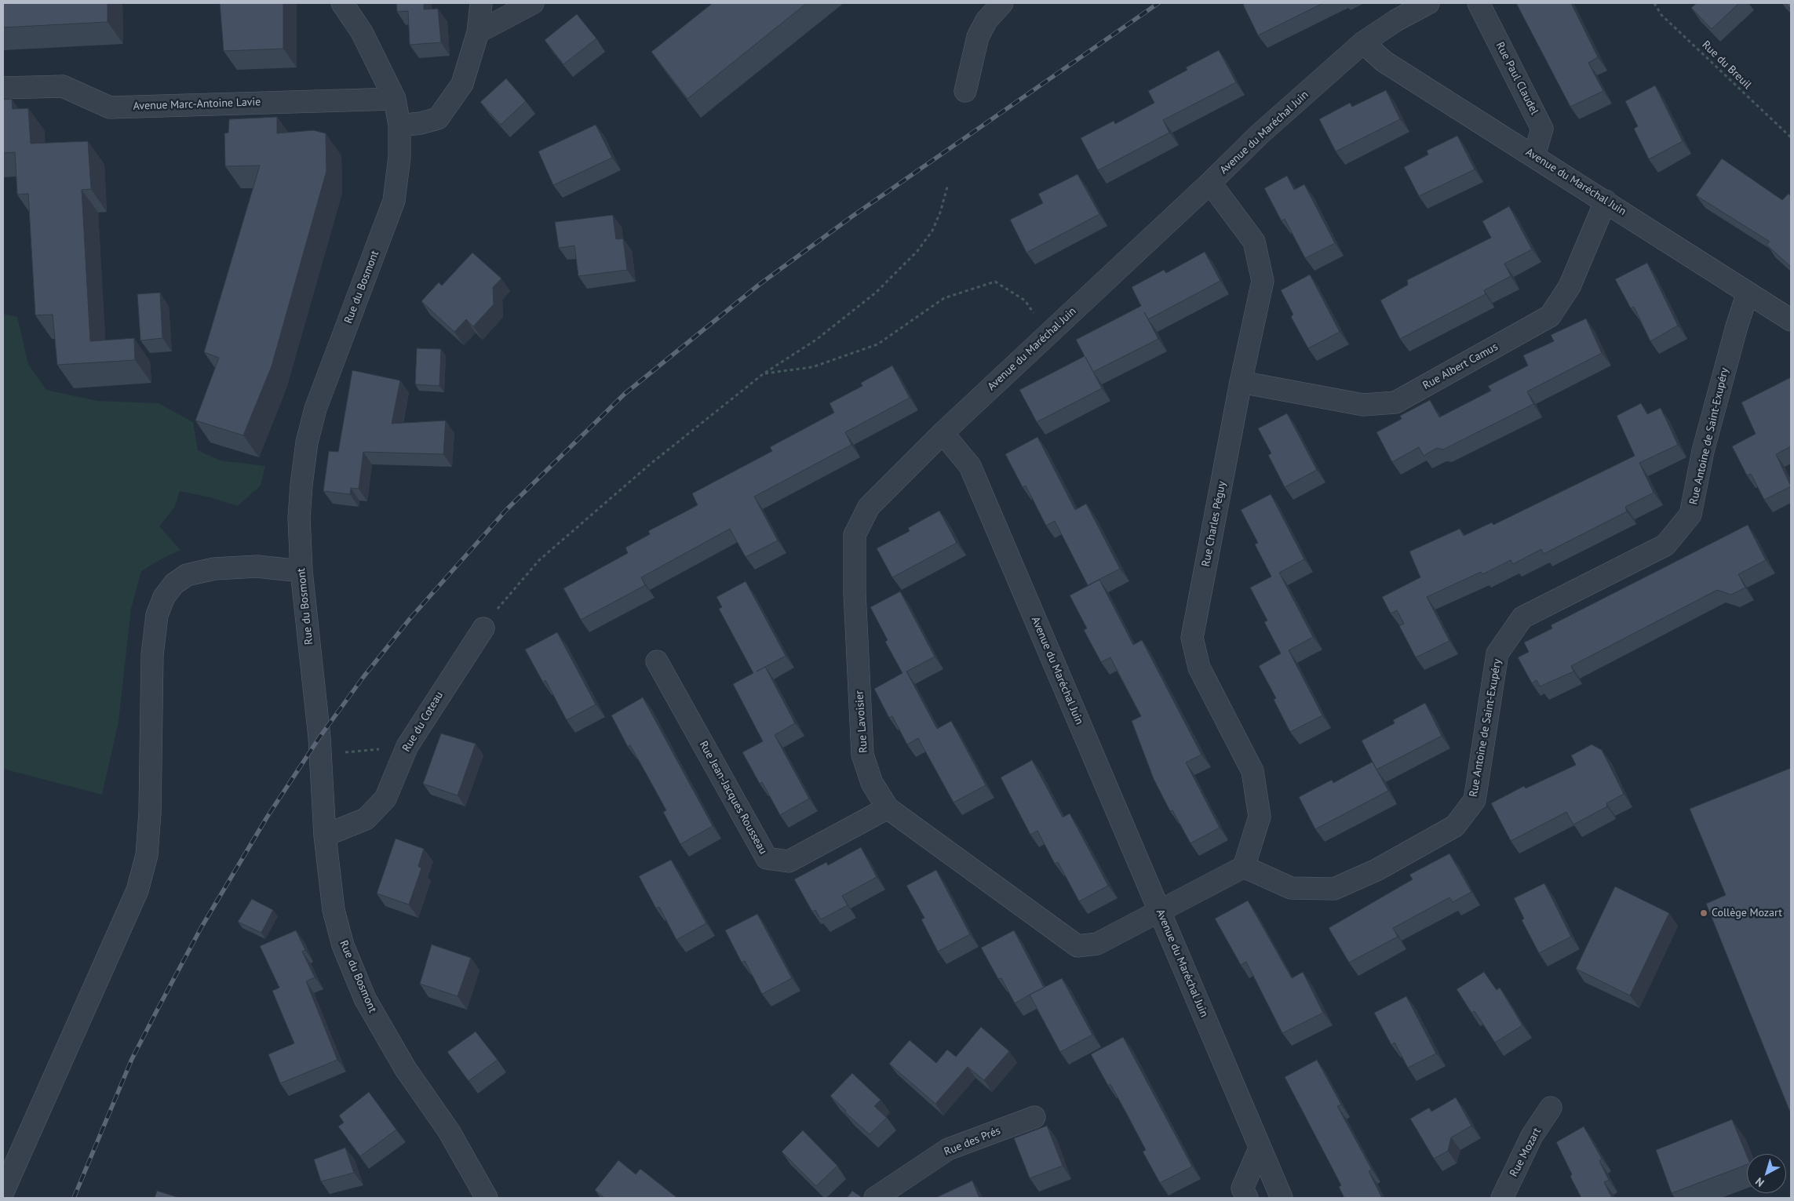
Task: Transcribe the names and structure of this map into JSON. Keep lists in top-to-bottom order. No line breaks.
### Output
{"streets":{"street":["Rue Paul Claudel","Avenue Marc-Antoine Lavie","Avenue du Maréchal Juin","Rue du Bosmont","Rue Albert Camus","Rue Antoine de Saint-Exupéry","Rue Charles Péguy","Rue du Coteau","Rue Lavoisier","Rue Jean-Jacques Rousseau","Rue des Prés","Rue Mozart"],"path":["Rue du Breuil"]},"crossings":[["Rue Paul Claudel","Avenue du Maréchal Juin"],["Avenue Marc-Antoine Lavie","Rue du Bosmont"],["Avenue du Maréchal Juin","Rue Albert Camus"],["Avenue du Maréchal Juin","Rue Antoine de Saint-Exupéry"],["Avenue du Maréchal Juin","Rue Charles Péguy"],["Avenue du Maréchal Juin","Rue Lavoisier"],["Rue du Bosmont","Rue du Coteau"],["Rue Albert Camus","Rue Charles Péguy"],["Rue Antoine de Saint-Exupéry","Rue Charles Péguy"],["Rue Lavoisier","Rue Jean-Jacques Rousseau"]],"places":["Collège Mozart"],"north":"bottom left"}
